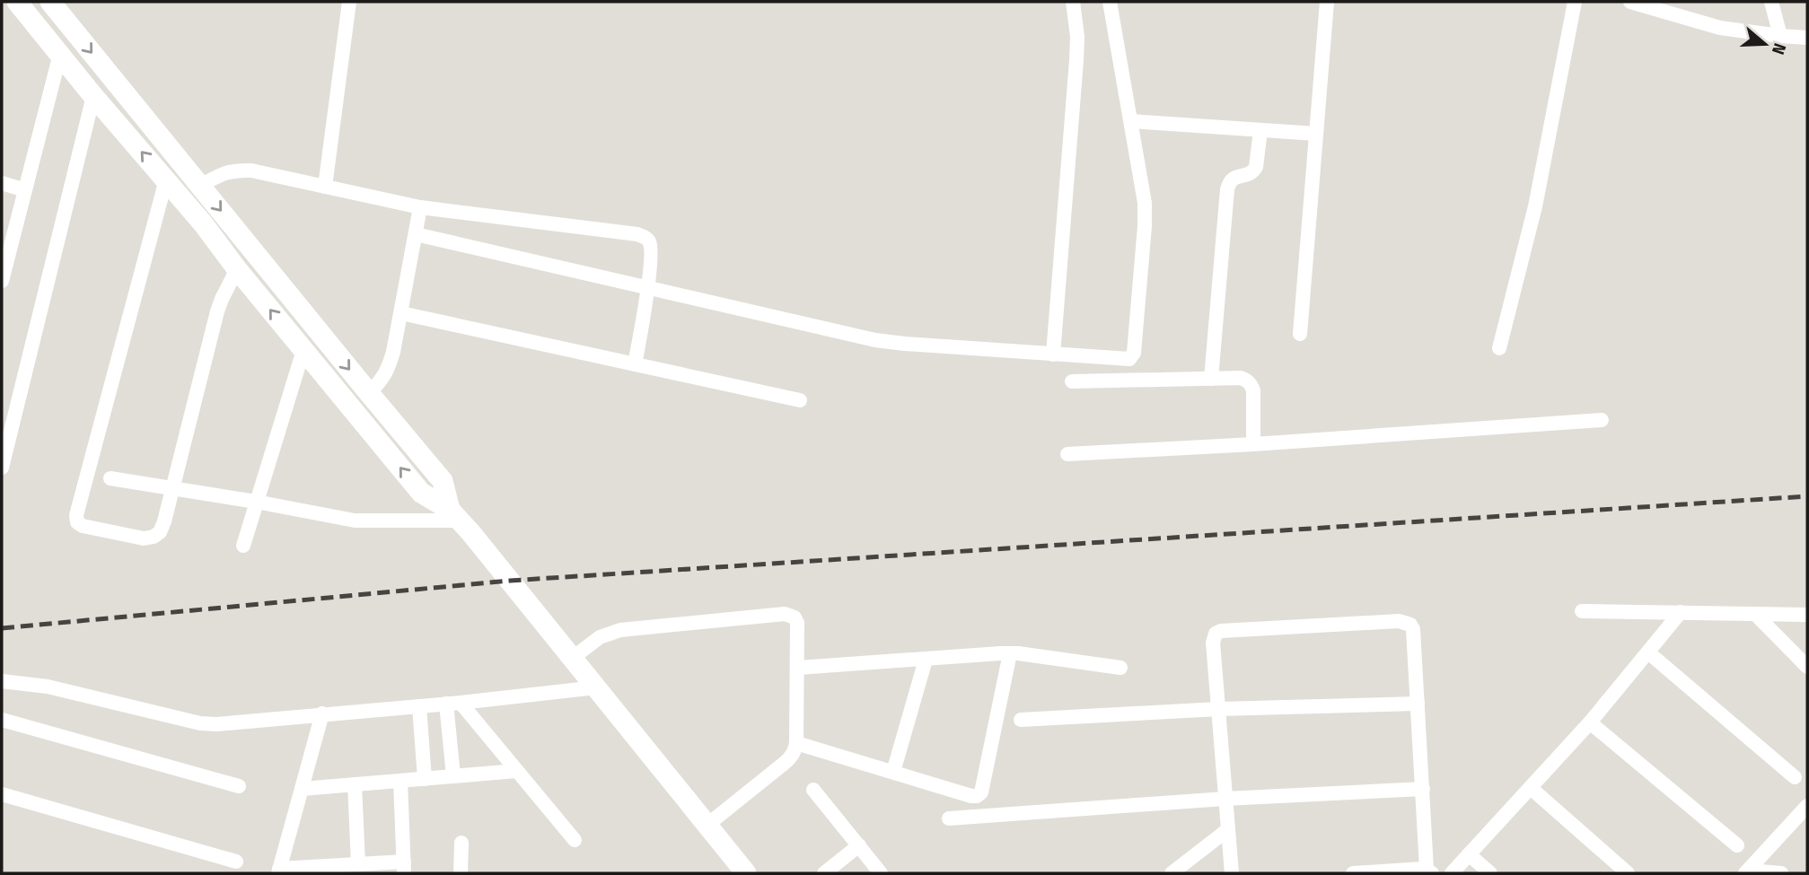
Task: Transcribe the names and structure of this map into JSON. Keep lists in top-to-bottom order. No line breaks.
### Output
{"north":"right"}
